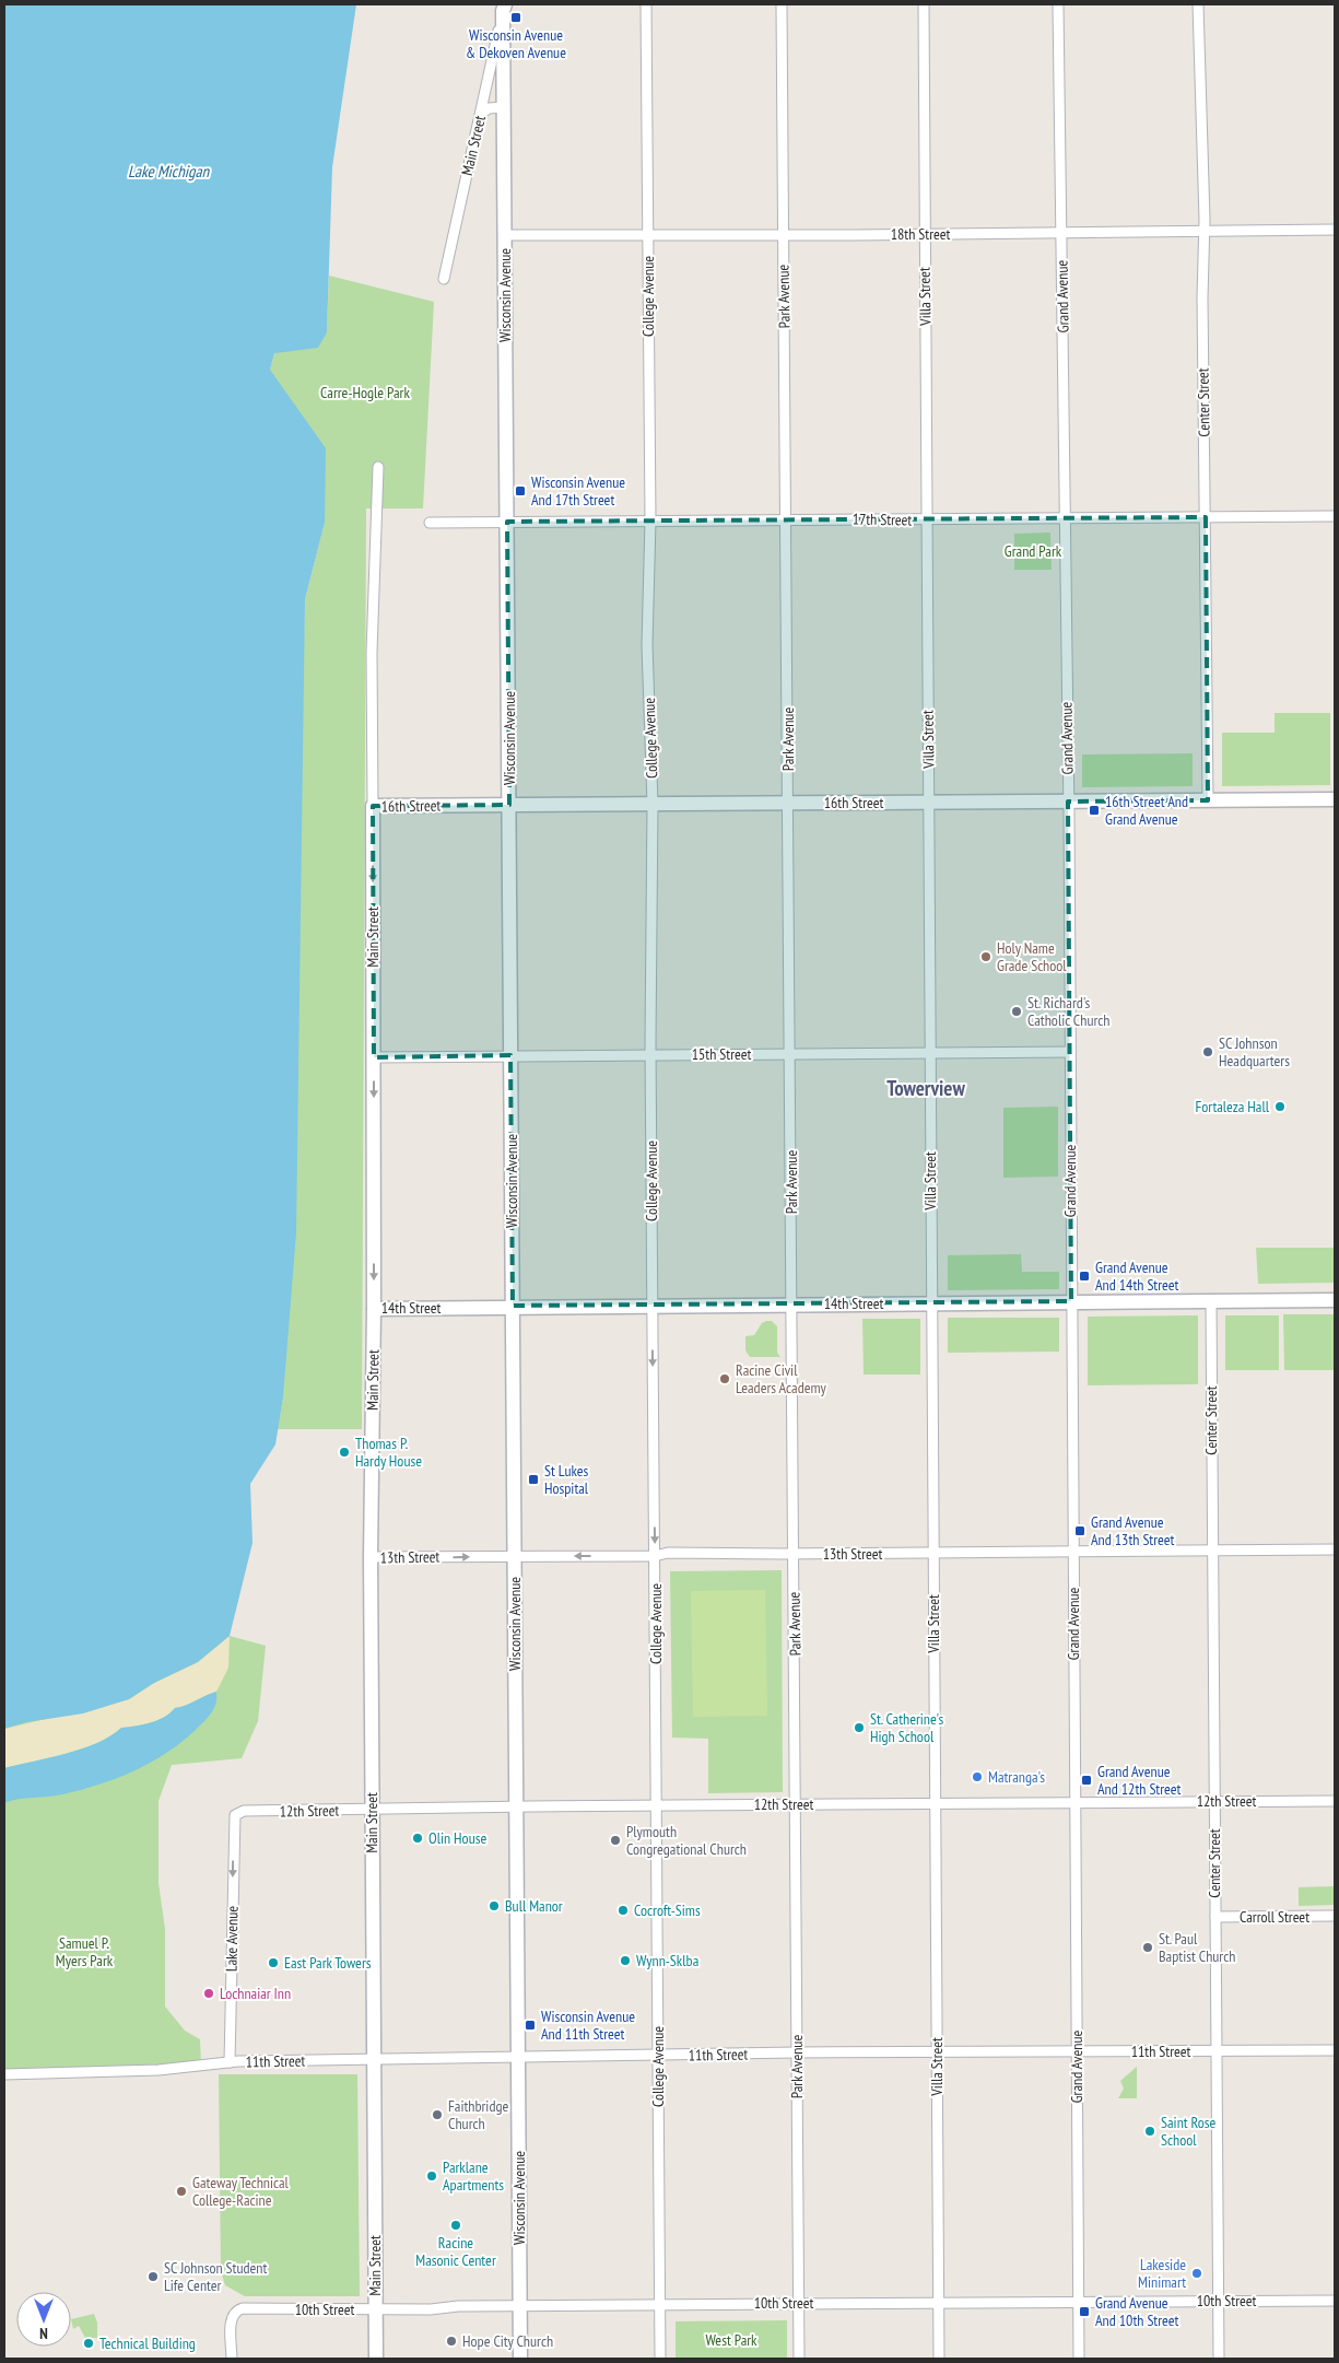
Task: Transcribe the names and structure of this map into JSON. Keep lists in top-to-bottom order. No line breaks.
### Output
{"streets":{"street":["Main Street","18th Street","Wisconsin Avenue","College Avenue","Park Avenue","Villa Street","Grand Avenue","Center Street","17th Street","16th Street","15th Street","14th Street","13th Street","12th Street","Carroll Street","Lake Avenue","11th Street","10th Street"]},"crossings":[["Main Street","Wisconsin Avenue"],["Main Street","16th Street"],["Main Street","15th Street"],["Main Street","14th Street"],["Main Street","13th Street"],["Main Street","12th Street"],["Main Street","11th Street"],["Main Street","10th Street"],["18th Street","Wisconsin Avenue"],["18th Street","College Avenue"],["18th Street","Park Avenue"],["18th Street","Villa Street"],["18th Street","Grand Avenue"],["18th Street","Center Street"],["Wisconsin Avenue","17th Street"],["Wisconsin Avenue","16th Street"],["Wisconsin Avenue","15th Street"],["Wisconsin Avenue","14th Street"],["Wisconsin Avenue","13th Street"],["Wisconsin Avenue","12th Street"],["Wisconsin Avenue","11th Street"],["Wisconsin Avenue","10th Street"],["College Avenue","17th Street"],["College Avenue","16th Street"],["College Avenue","15th Street"],["College Avenue","14th Street"],["College Avenue","13th Street"],["College Avenue","12th Street"],["College Avenue","11th Street"],["College Avenue","10th Street"],["Park Avenue","17th Street"],["Park Avenue","16th Street"],["Park Avenue","15th Street"],["Park Avenue","14th Street"],["Park Avenue","13th Street"],["Park Avenue","12th Street"],["Park Avenue","11th Street"],["Park Avenue","10th Street"],["Villa Street","17th Street"],["Villa Street","16th Street"],["Villa Street","15th Street"],["Villa Street","14th Street"],["Villa Street","13th Street"],["Villa Street","12th Street"],["Villa Street","11th Street"],["Villa Street","10th Street"],["Grand Avenue","17th Street"],["Grand Avenue","16th Street"],["Grand Avenue","15th Street"],["Grand Avenue","14th Street"],["Grand Avenue","13th Street"],["Grand Avenue","12th Street"],["Grand Avenue","11th Street"],["Grand Avenue","10th Street"],["Center Street","17th Street"],["Center Street","16th Street"],["Center Street","14th Street"],["Center Street","13th Street"],["Center Street","12th Street"],["Center Street","Carroll Street"],["Center Street","11th Street"],["Center Street","10th Street"],["12th Street","Lake Avenue"],["Lake Avenue","11th Street"]],"one_way":["Lake Avenue"],"districts":["Towerview"],"water":["Lake Michigan"],"parks":["Carre-Hogle Park","Grand Park","Samuel P. Myers Park","West Park"],"places":{"transit":["Wisconsin Avenue & Dekoven Avenue","Wisconsin Avenue And 17th Street","16th Street And Grand Avenue","Grand Avenue And 14th Street","St Lukes Hospital","Grand Avenue And 13th Street","Grand Avenue And 12th Street","Wisconsin Avenue And 11th Street","Grand Avenue And 10th Street"],"other":["Holy Name Grade School","St. Richard's Catholic Church","SC Johnson Headquarters","Fortaleza Hall","Racine Civil Leaders Academy","Thomas P. Hardy House","St. Catherine's High School","Matranga's","Olin House","Plymouth Congregational Church","Bull Manor","Cocroft-Sims","St. Paul Baptist Church","Wynn-Sklba","East Park Towers","Lochnaiar Inn","Faithbridge Church","Saint Rose School","Parklane Apartments","Gateway Technical College-Racine","Racine Masonic Center","Lakeside Minimart","SC Johnson Student Life Center","Hope City Church","Technical Building"]},"north":"bottom"}
